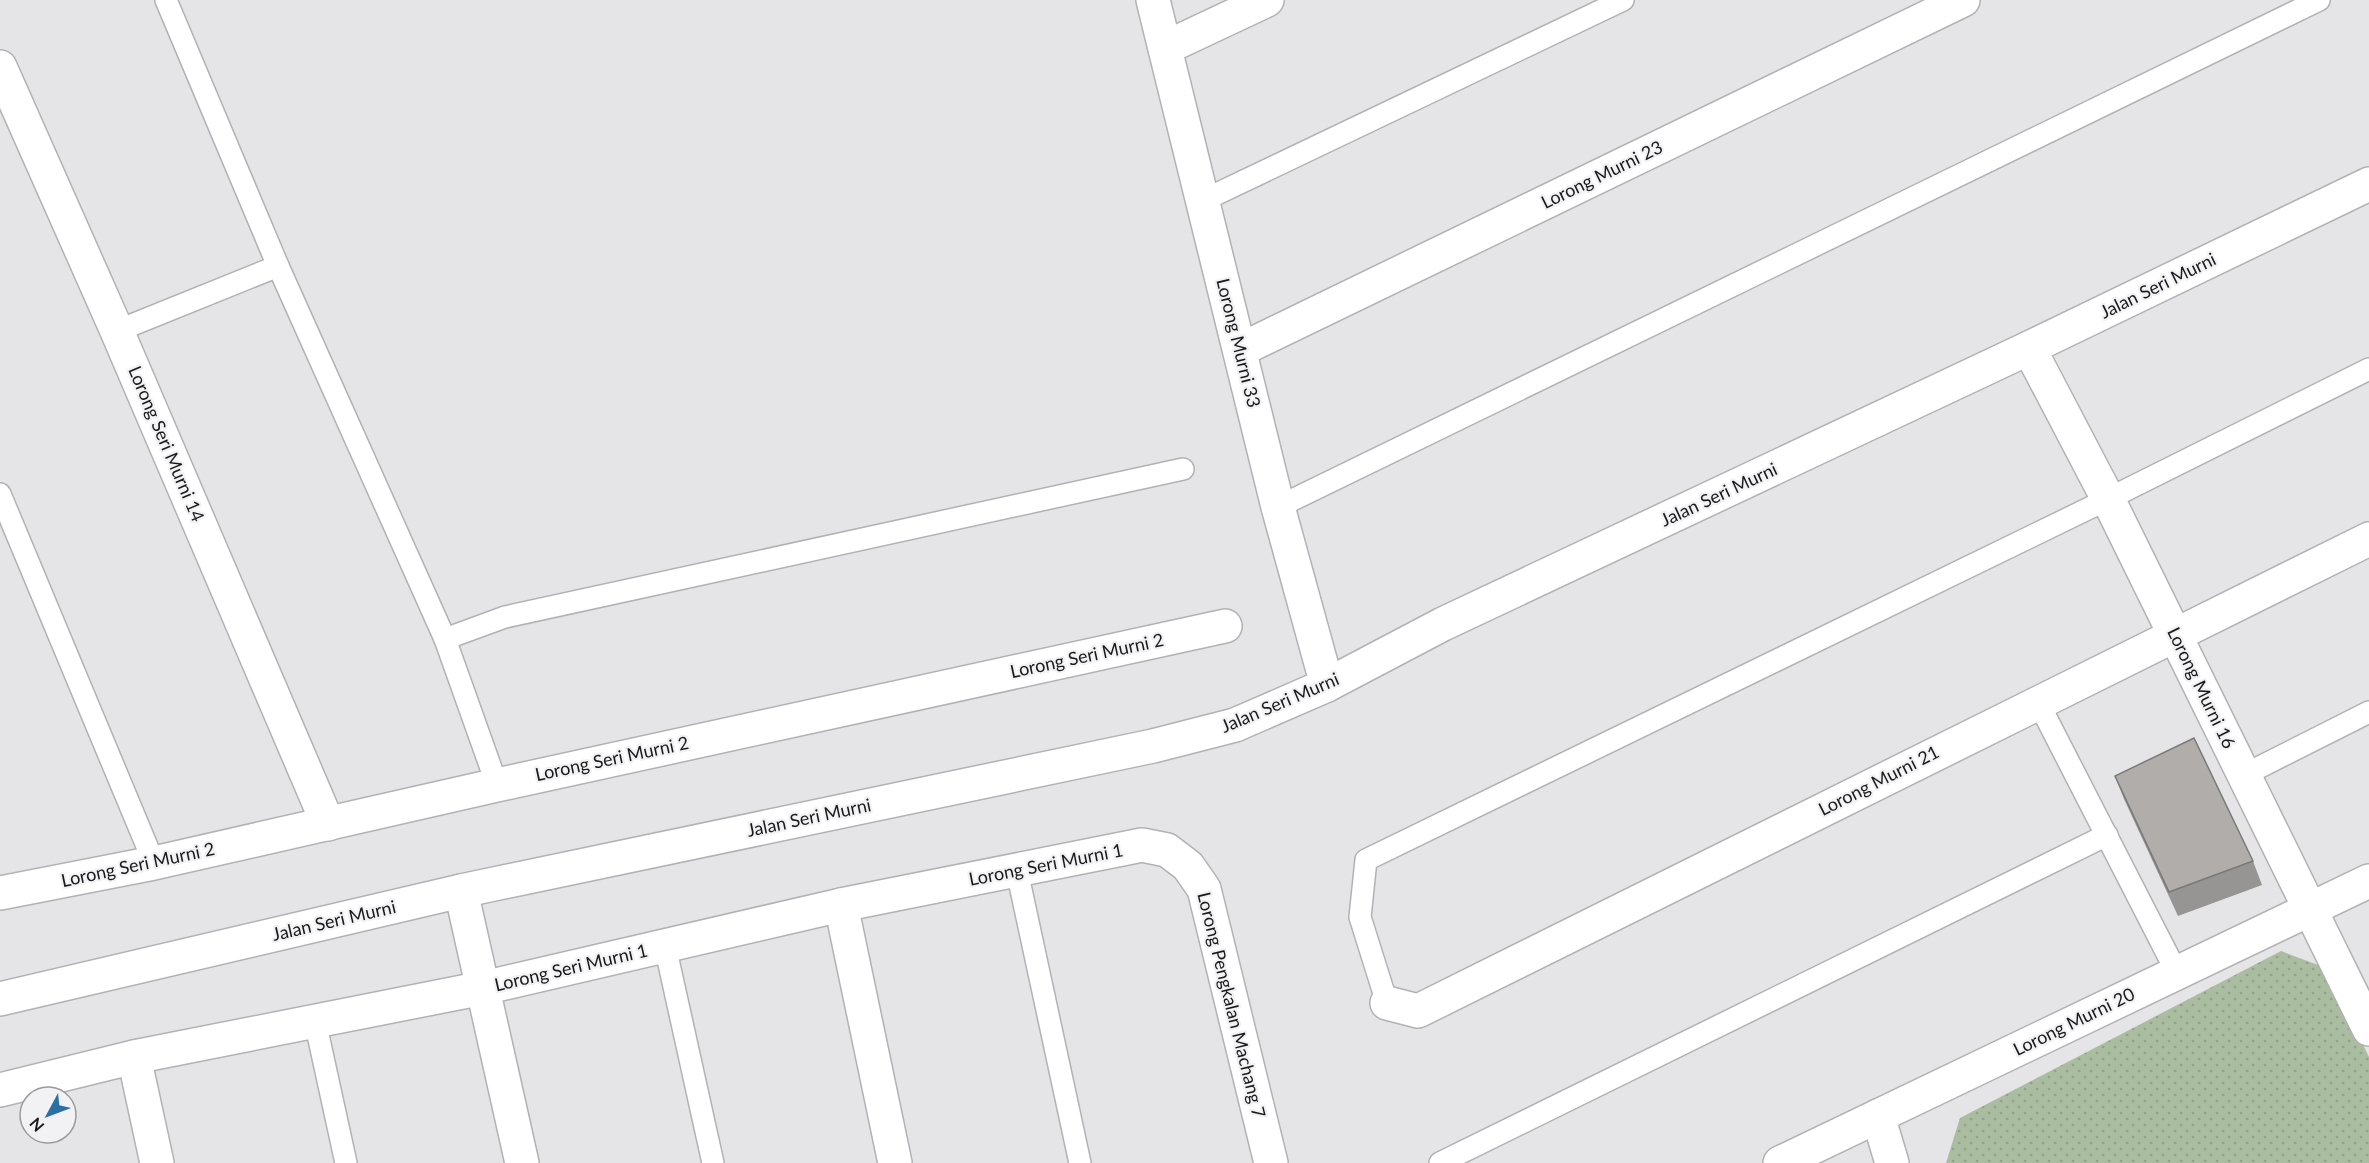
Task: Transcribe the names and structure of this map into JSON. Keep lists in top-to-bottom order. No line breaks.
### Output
{"streets":{"street":["Lorong Murni 23","Jalan Seri Murni","Lorong Murni 33","Lorong Seri Murni 14","Lorong Seri Murni 2","Lorong Murni 16","Lorong Murni 21","Lorong Seri Murni 1","Lorong Pengkalan Machang 7","Lorong Murni 20"]},"crossings":[["Lorong Murni 23","Lorong Murni 33"],["Jalan Seri Murni","Lorong Murni 33"],["Jalan Seri Murni","Lorong Murni 16"],["Lorong Seri Murni 14","Lorong Seri Murni 2"],["Lorong Murni 16","Lorong Murni 21"],["Lorong Murni 16","Lorong Murni 20"],["Lorong Seri Murni 1","Lorong Pengkalan Machang 7"]],"north":"bottom left"}
